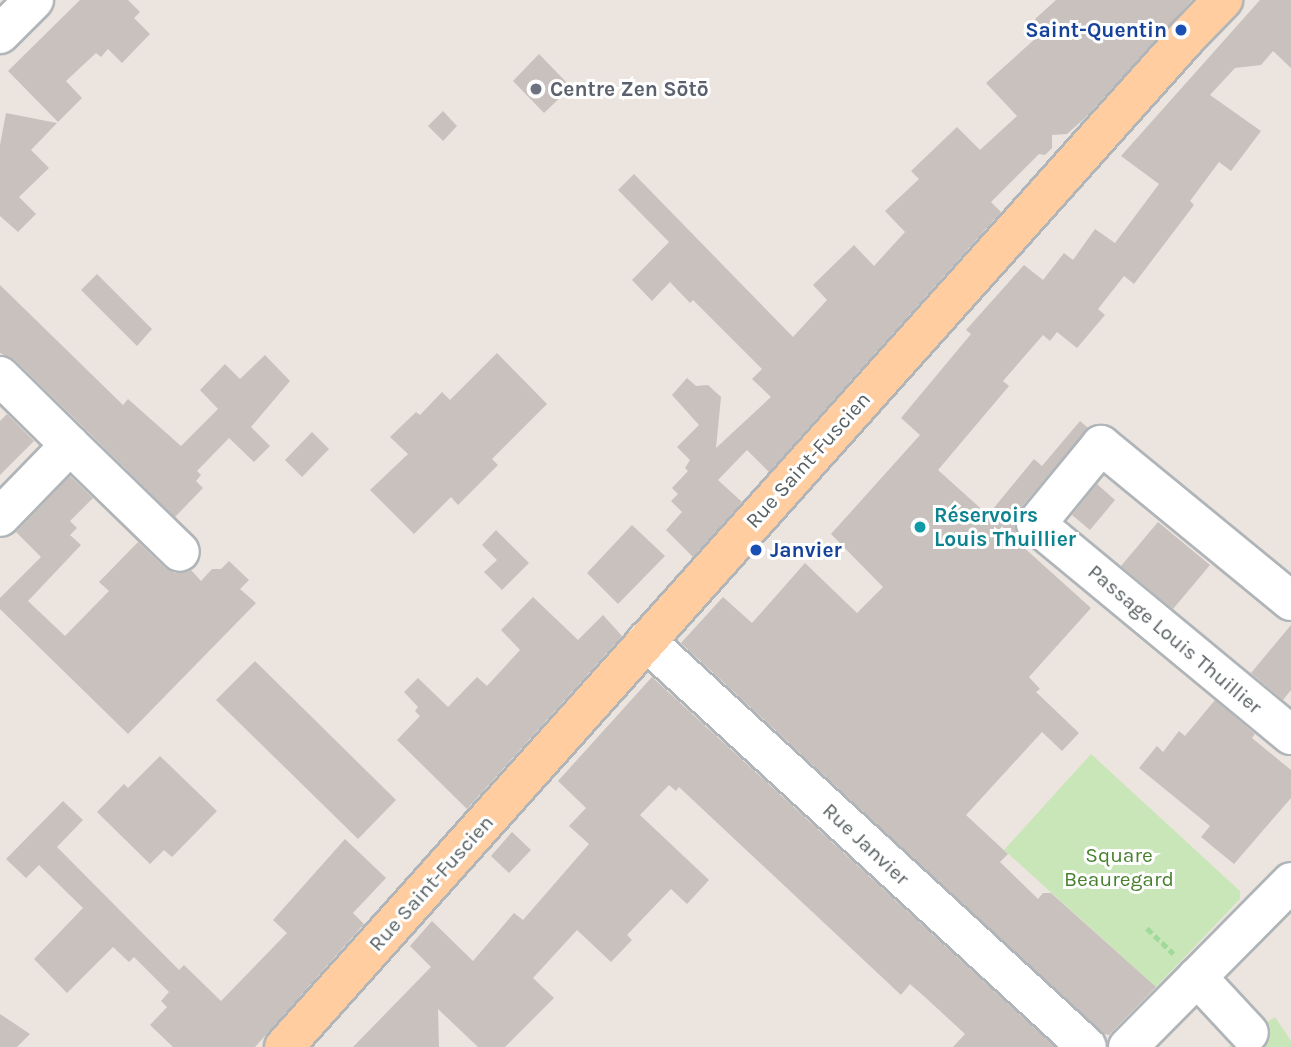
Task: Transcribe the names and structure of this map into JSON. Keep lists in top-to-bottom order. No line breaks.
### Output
{"streets":{"main road":["Rue Saint-Fuscien"],"street":["Passage Louis Thuillier","Rue Janvier"]},"crossings":[["Rue Saint-Fuscien","Rue Janvier"]],"parks":["Square Beauregard"],"places":["Saint-Quentin","Centre Zen Sōtō","Réservoirs Louis Thuillier","Janvier"]}
